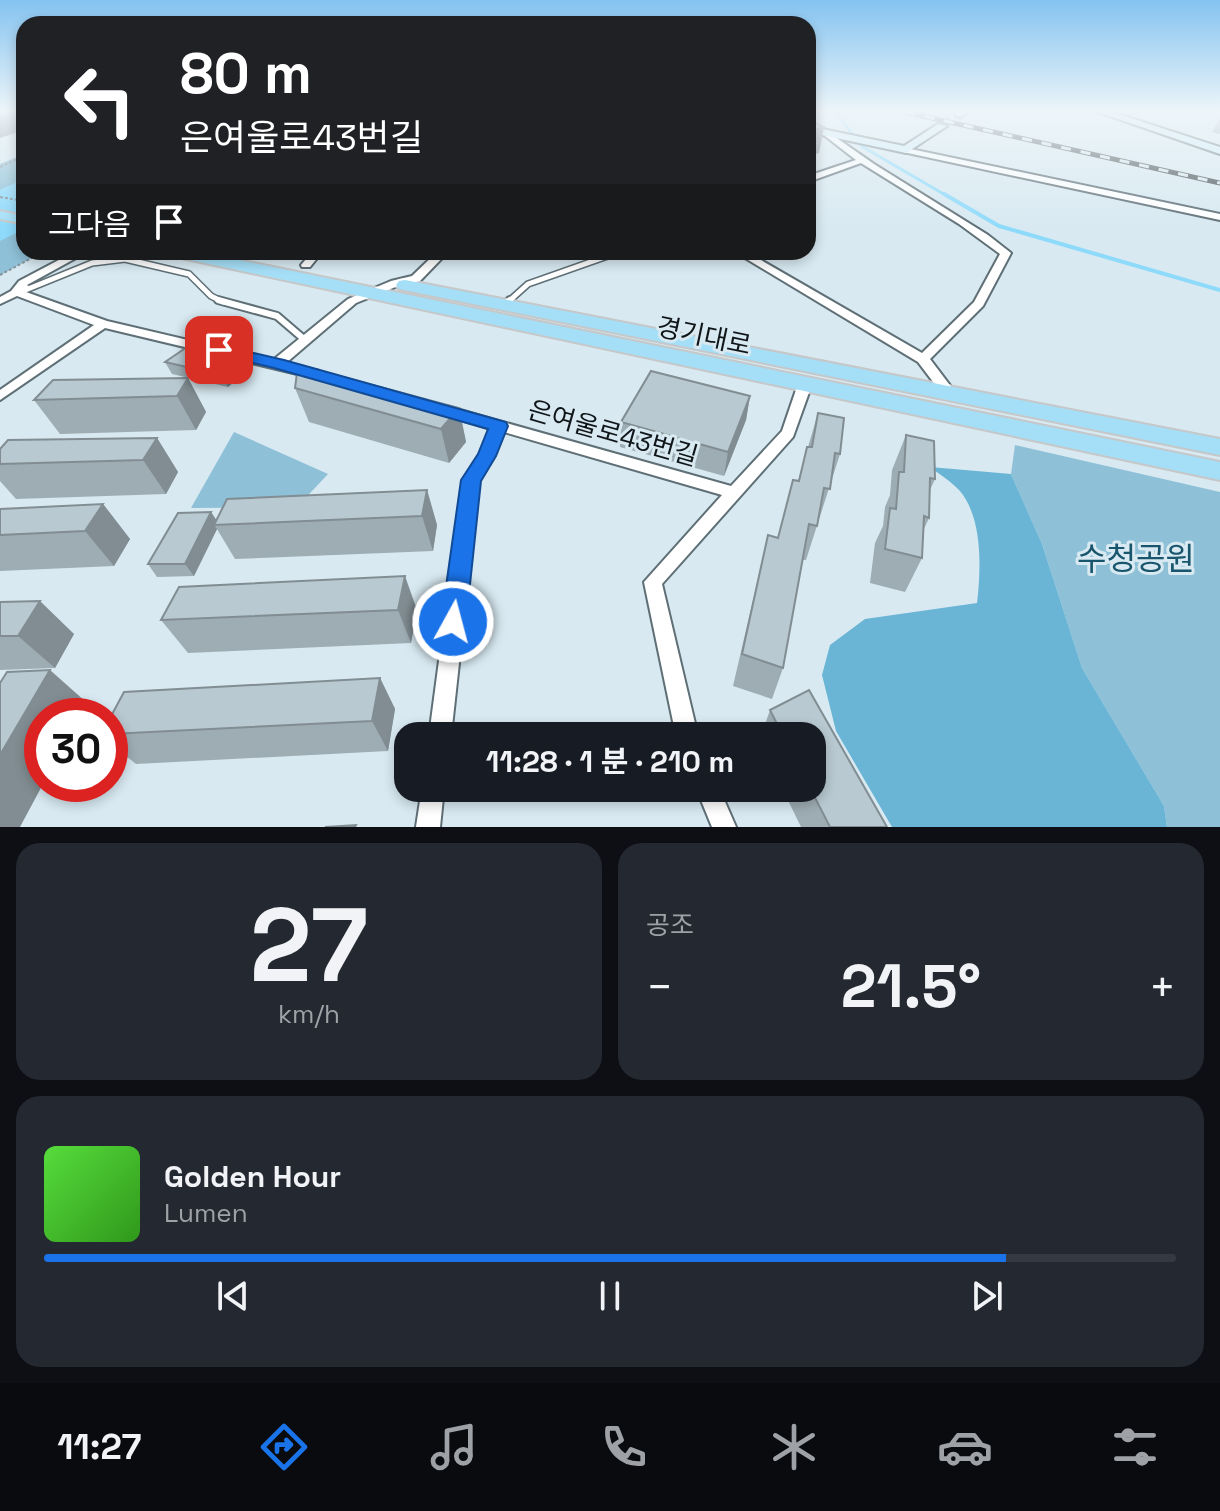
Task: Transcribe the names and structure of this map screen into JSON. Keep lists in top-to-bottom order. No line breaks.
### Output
{"streets":{"main road":["경기대로"],"street":["은여울로43번길"]},"parks":["수청공원"],"page":{"turn":["80 m","은여울로43번길"],"then":"그다음","limit":"30","trip":"11:28 · 1 분 · 210 m","tile":[["27","km/h"],"공조"],"heat":["−","21.5°","+"],"song":["Golden Hour","Lumen"],"tabs":"11:27"}}
